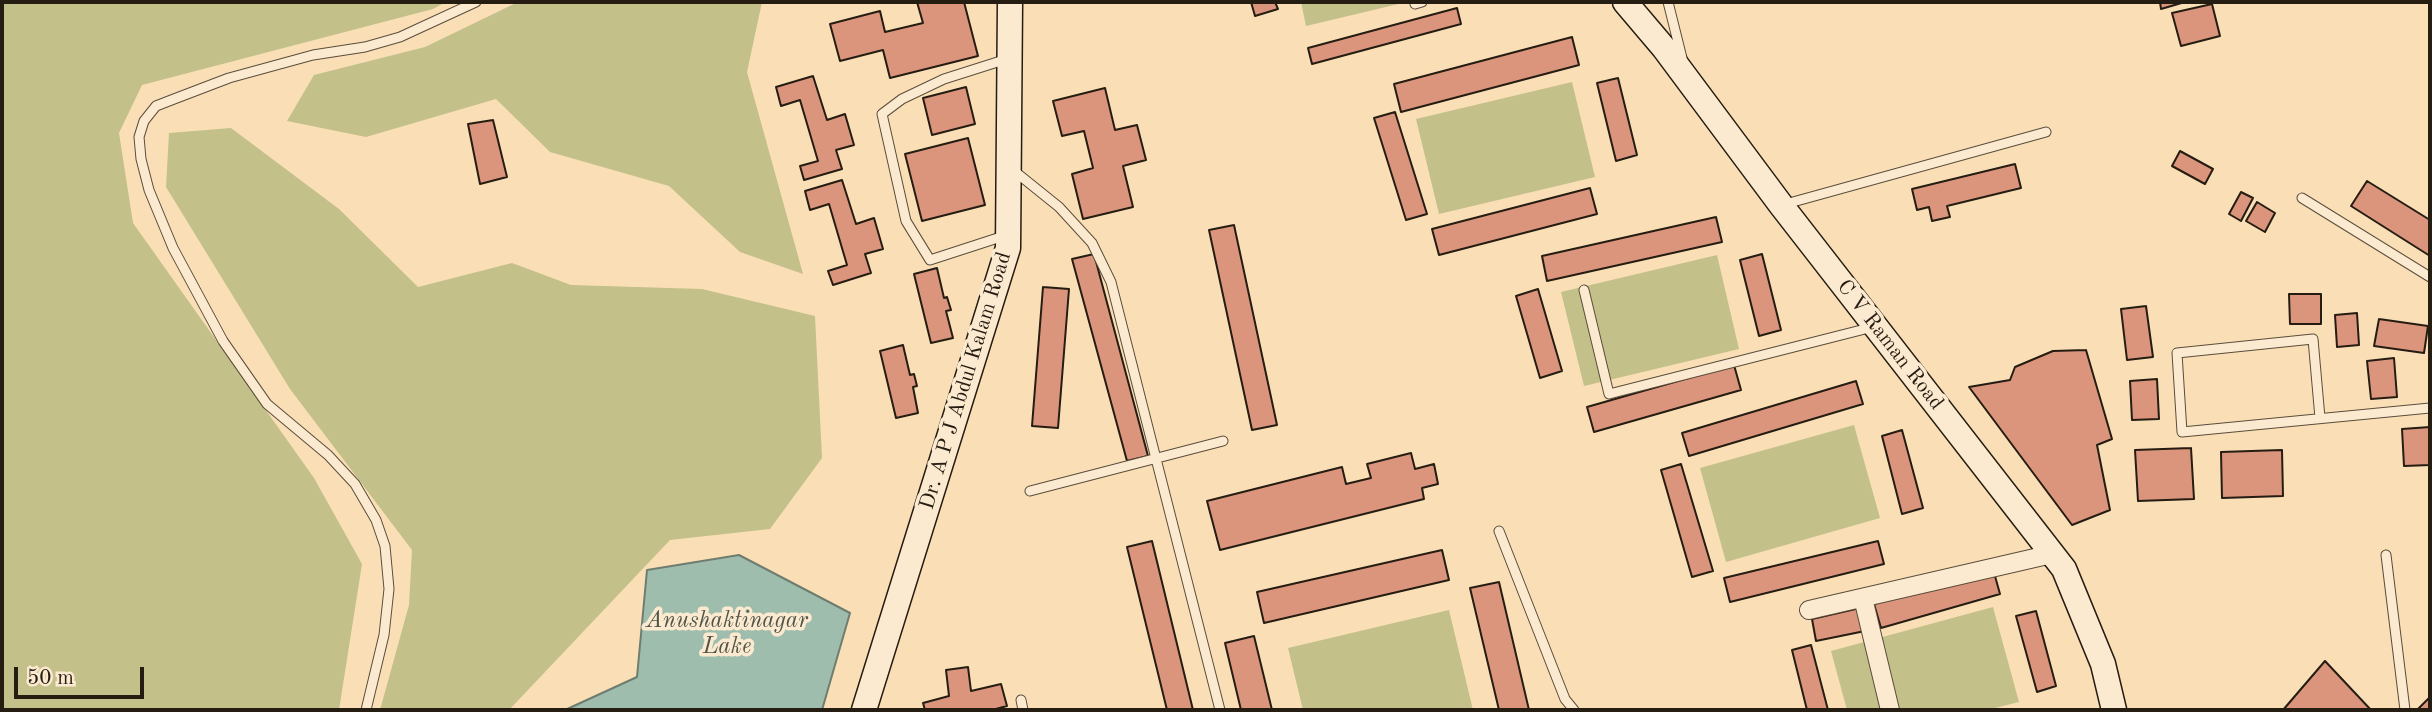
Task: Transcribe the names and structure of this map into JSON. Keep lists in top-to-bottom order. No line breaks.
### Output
{"streets":{"street":["C V Raman Road","Dr. A P J Abdul Kalam Road"]},"water":["Anushaktinagar Lake"],"scale_bar":"50 m"}
